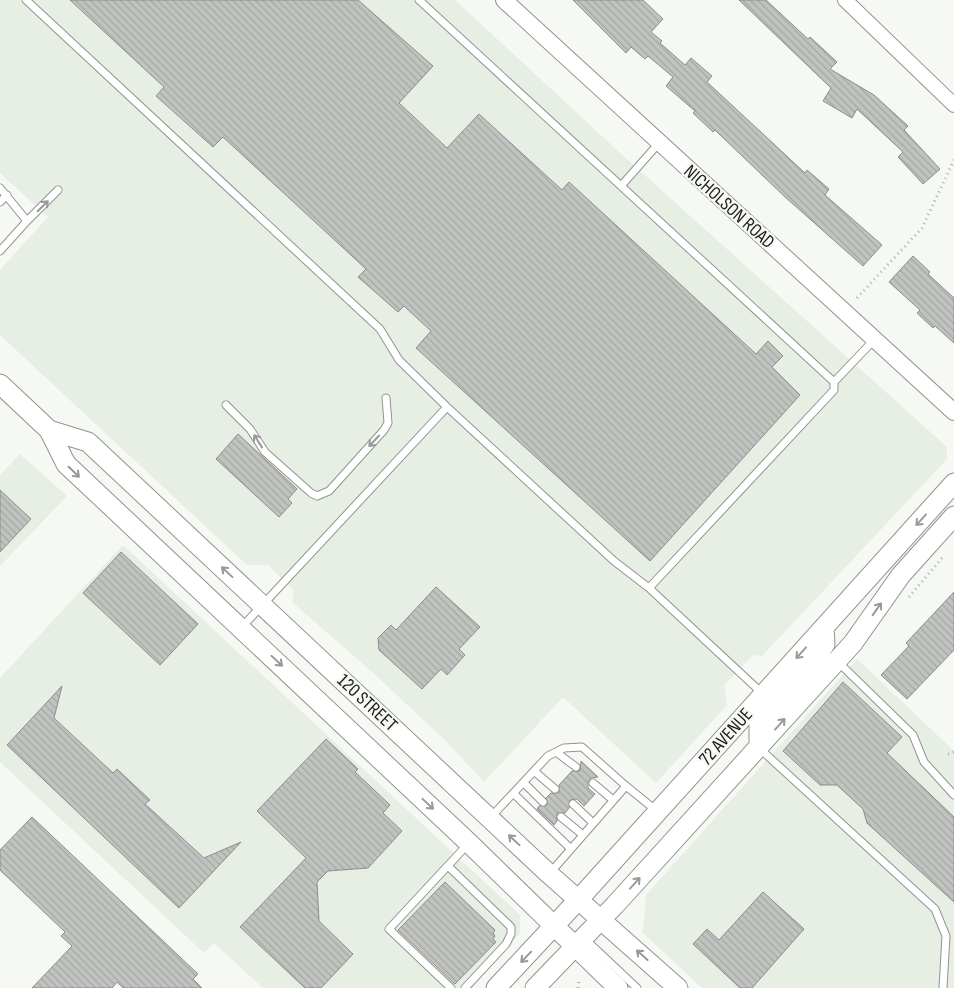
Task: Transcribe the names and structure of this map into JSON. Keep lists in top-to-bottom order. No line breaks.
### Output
{"streets":{"main road":["120 STREET","72 AVENUE"],"street":["NICHOLSON ROAD"]},"crossings":[["120 STREET","72 AVENUE"]]}
